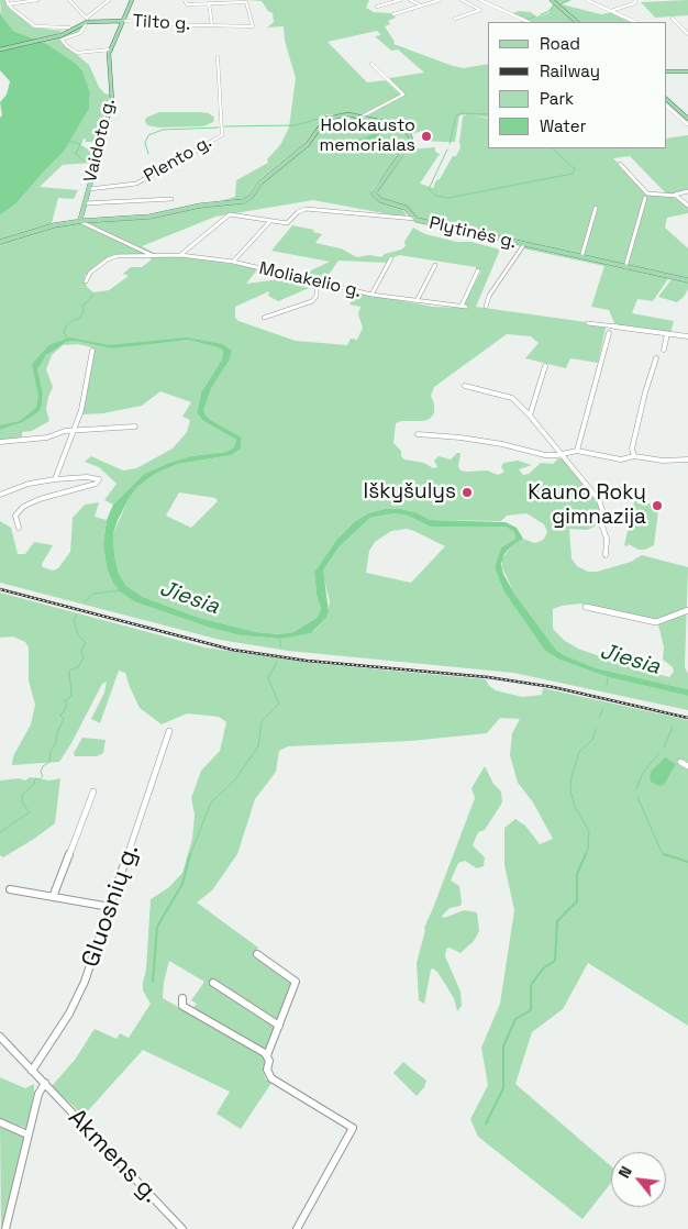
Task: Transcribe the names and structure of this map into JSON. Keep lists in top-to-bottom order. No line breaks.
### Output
{"streets":{"main road":["Tilto g.","Vaidoto g.","Plytinės g."],"street":["Plento g.","Moliakelio g.","Gluosnių g.","Akmens g."]},"crossings":[["Tilto g.","Vaidoto g."],["Vaidoto g.","Plento g."],["Vaidoto g.","Plytinės g."],["Vaidoto g.","Moliakelio g."],["Plytinės g.","Moliakelio g."],["Gluosnių g.","Akmens g."]],"water":["Jiesia"],"places":["Holokausto memorialas","Iškyšulys","Kauno Rokų gimnazija"],"legend":["Road","Railway","Park","Water"],"north":"top left"}
